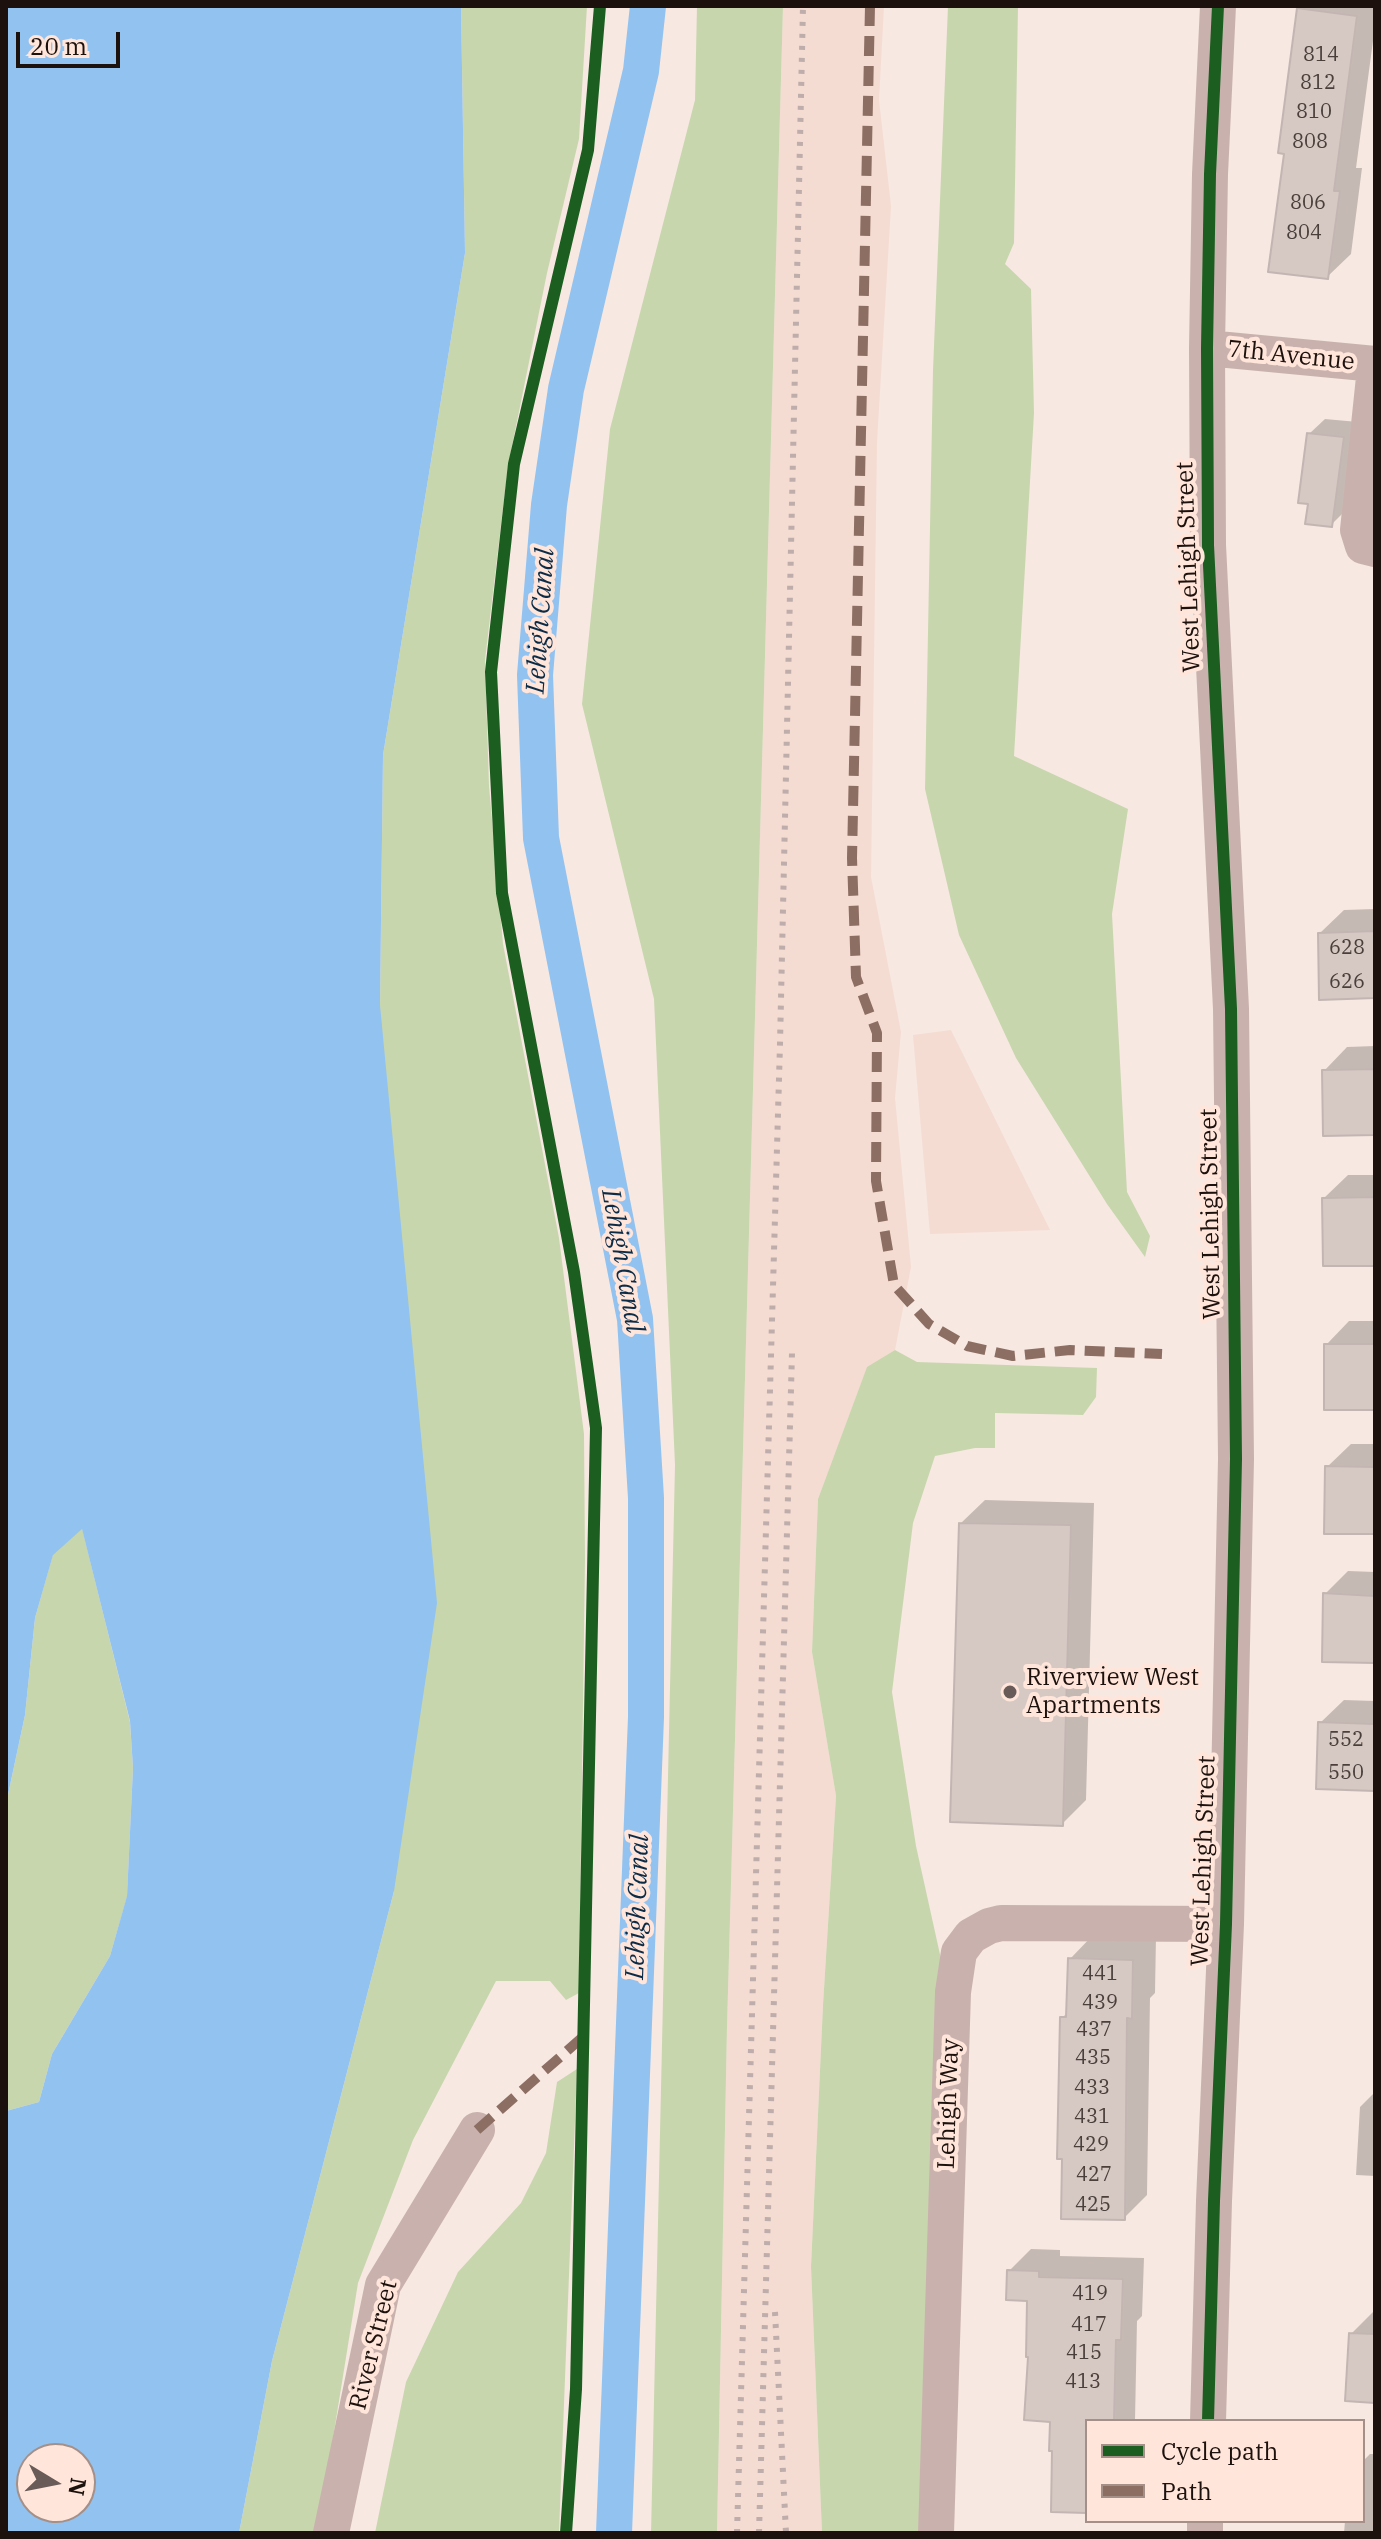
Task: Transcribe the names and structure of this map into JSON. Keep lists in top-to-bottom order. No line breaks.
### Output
{"streets":{"street":["7th Avenue","West Lehigh Street","Lehigh Way","River Street"]},"crossings":[["7th Avenue","West Lehigh Street"],["West Lehigh Street","Lehigh Way"]],"water":["Lehigh Canal"],"places":["Riverview West Apartments"],"house_numbers":["814","812","810","808","806","804","628","626","552","550","441","439","437","435","433","431","429","427","425","419","417","415","413"],"legend":["Cycle path","Path"],"scale_bar":"20 m","north":"right"}
